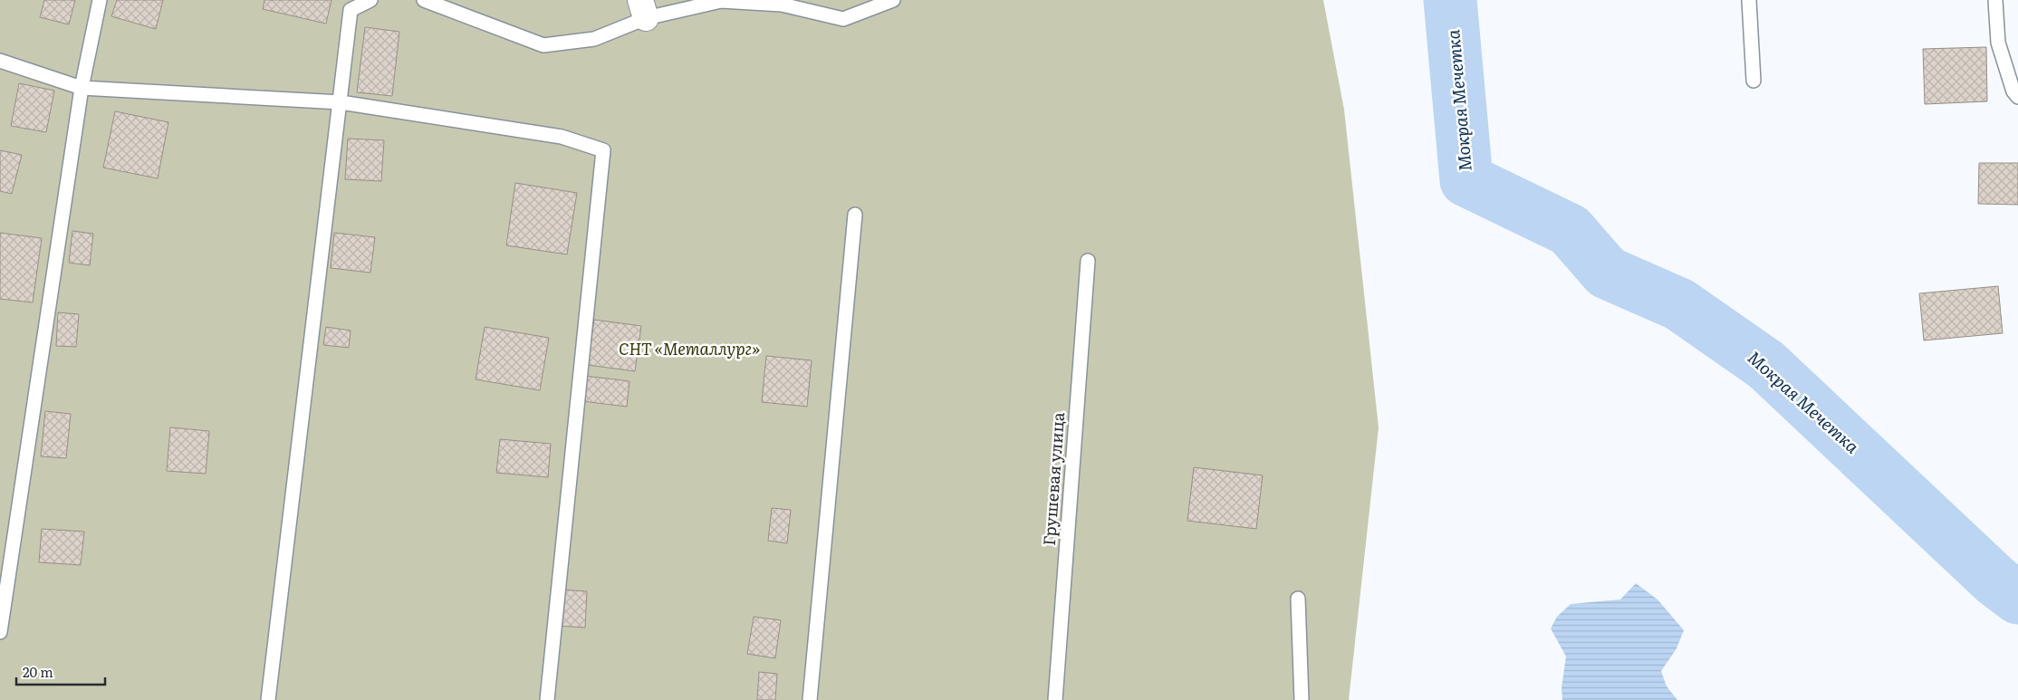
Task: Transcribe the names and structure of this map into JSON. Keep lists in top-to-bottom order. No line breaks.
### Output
{"streets":{"lane":["Грушевая улица"]},"water":["Мокрая Мечетка"],"parks":["СНТ «Металлург»"],"scale_bar":"20 m"}
